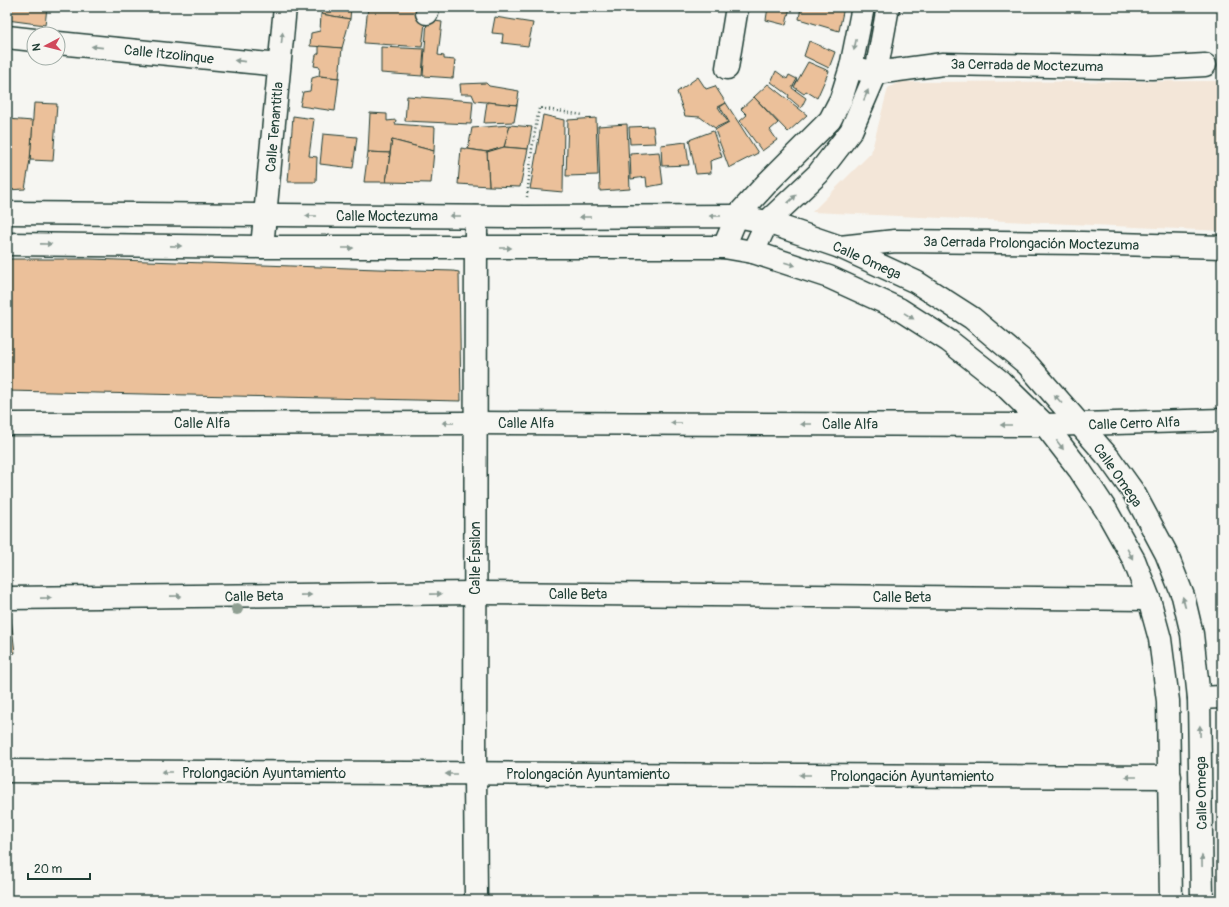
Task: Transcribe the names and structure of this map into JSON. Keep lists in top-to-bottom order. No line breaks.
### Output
{"streets":{"street":["Calle Itzolinque","3a Cerrada de Moctezuma","Calle Tenantitla","Calle Moctezuma","3a Cerrada Prolongación Moctezuma","Calle Omega","Calle Alfa","Calle Cerro Alfa","Calle Épsilon","Calle Beta","Prolongación Ayuntamiento"]},"crossings":[["Calle Itzolinque","Calle Tenantitla"],["Calle Tenantitla","Calle Moctezuma"],["Calle Moctezuma","Calle Omega"],["Calle Moctezuma","Calle Épsilon"],["3a Cerrada Prolongación Moctezuma","Calle Omega"],["Calle Omega","Calle Alfa"],["Calle Omega","Calle Cerro Alfa"],["Calle Omega","Calle Beta"],["Calle Omega","Prolongación Ayuntamiento"],["Calle Alfa","Calle Cerro Alfa"],["Calle Alfa","Calle Épsilon"],["Calle Épsilon","Calle Beta"],["Calle Épsilon","Prolongación Ayuntamiento"]],"one_way":["Calle Beta","Prolongación Ayuntamiento"],"scale_bar":"20 m","north":"left"}
